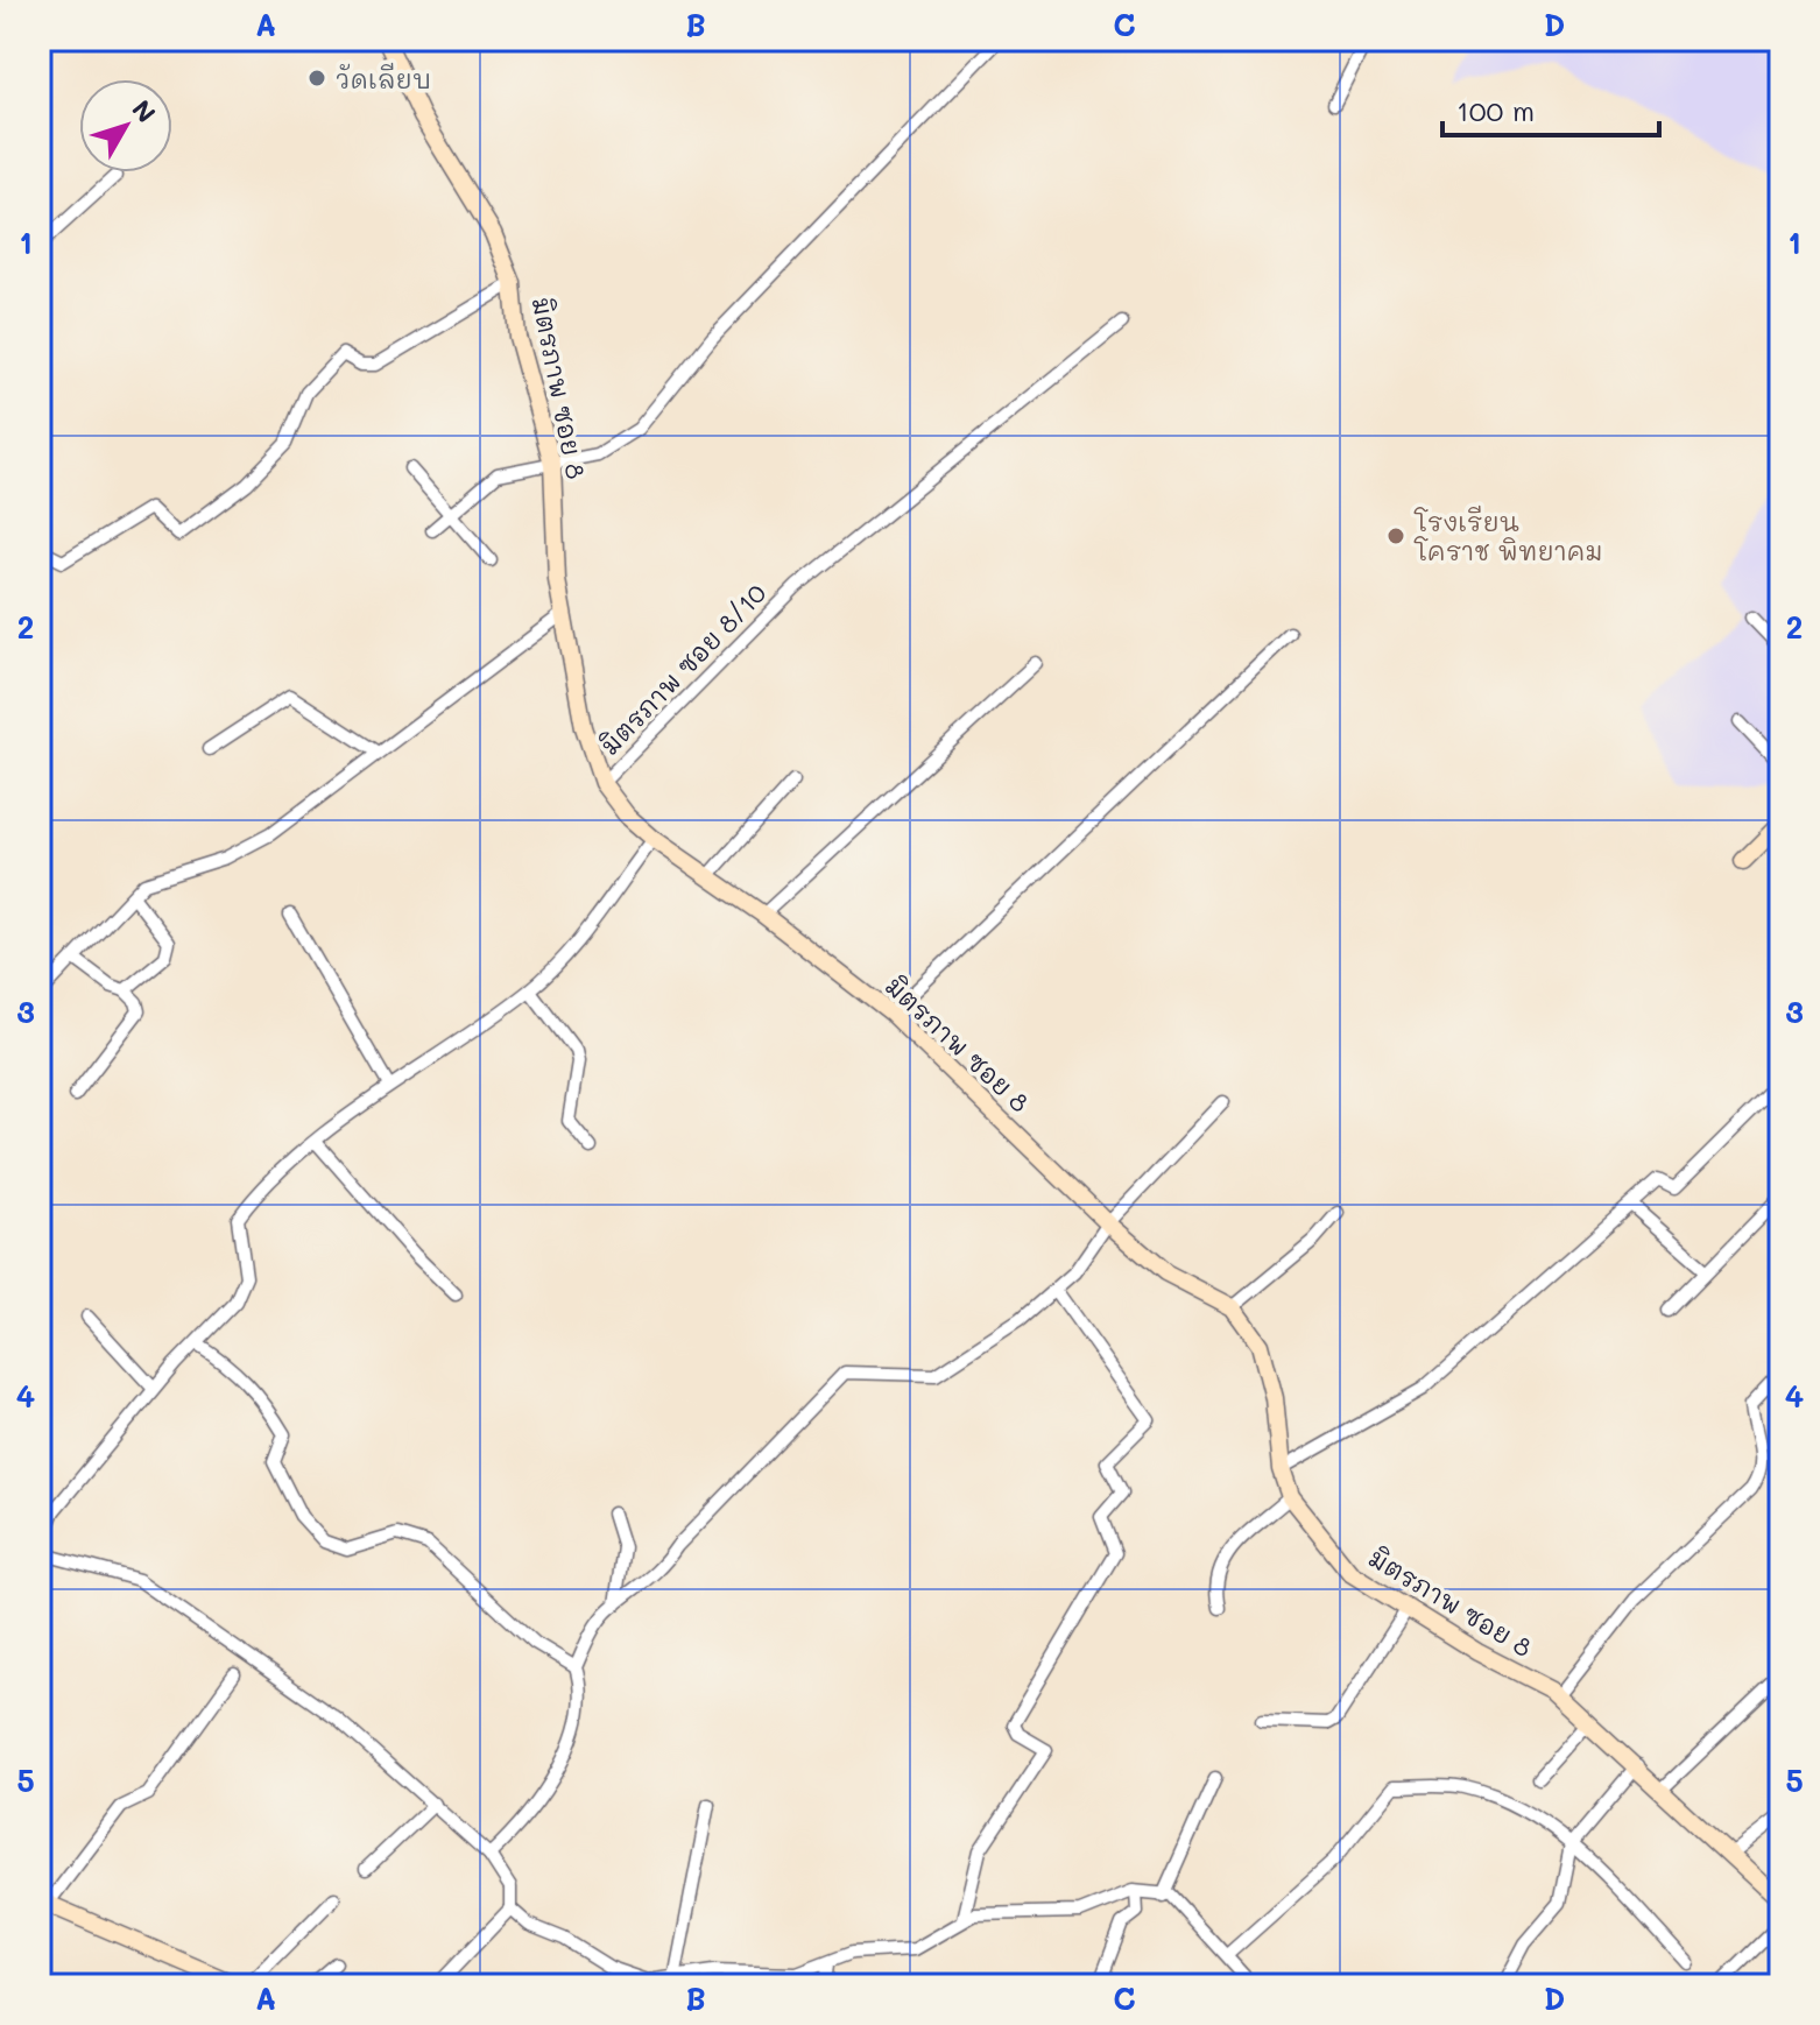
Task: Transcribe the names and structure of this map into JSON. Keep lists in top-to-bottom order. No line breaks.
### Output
{"streets":{"street":["มิตรภาพ ซอย 8","มิตรภาพ ซอย 8/10"]},"crossings":[["มิตรภาพ ซอย 8","มิตรภาพ ซอย 8/10"]],"places":["วัดเลียบ","โรงเรียน โคราช พิทยาคม"],"scale_bar":"100 m","north":"top right","grid":{"columns":["A","B","C","D"],"rows":["1","2","3","4","5"]}}
